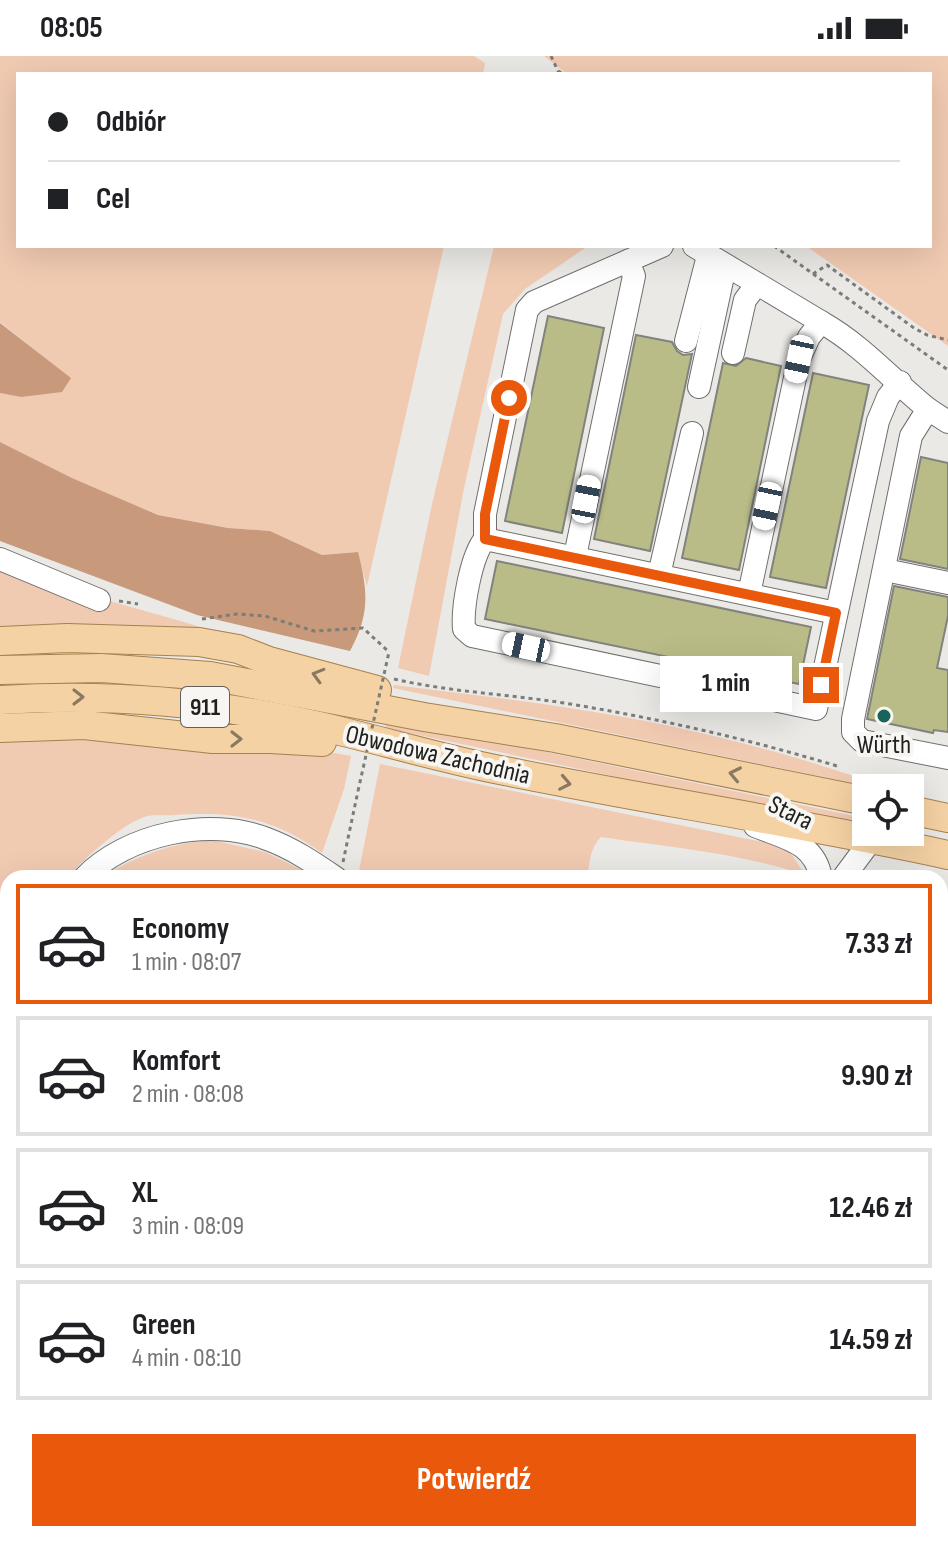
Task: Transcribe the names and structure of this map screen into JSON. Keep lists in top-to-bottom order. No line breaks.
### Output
{"streets":{"main road":["911","Obwodowa Zachodnia"],"street":["Stara"]},"crossings":[["Obwodowa Zachodnia","Stara"]],"places":["Würth"],"page":{"status":"08:05","banner":["Odbiór","Cel"],"bubble":"1 min","list":[{"name":"Economy","note":"1 min · 08:07","value":"7.33 zł"},{"name":"Komfort","note":"2 min · 08:08","value":"9.90 zł"},{"name":"XL","note":"3 min · 08:09","value":"12.46 zł"},{"name":"Green","note":"4 min · 08:10","value":"14.59 zł"}],"buttons":"Potwierdź"}}
